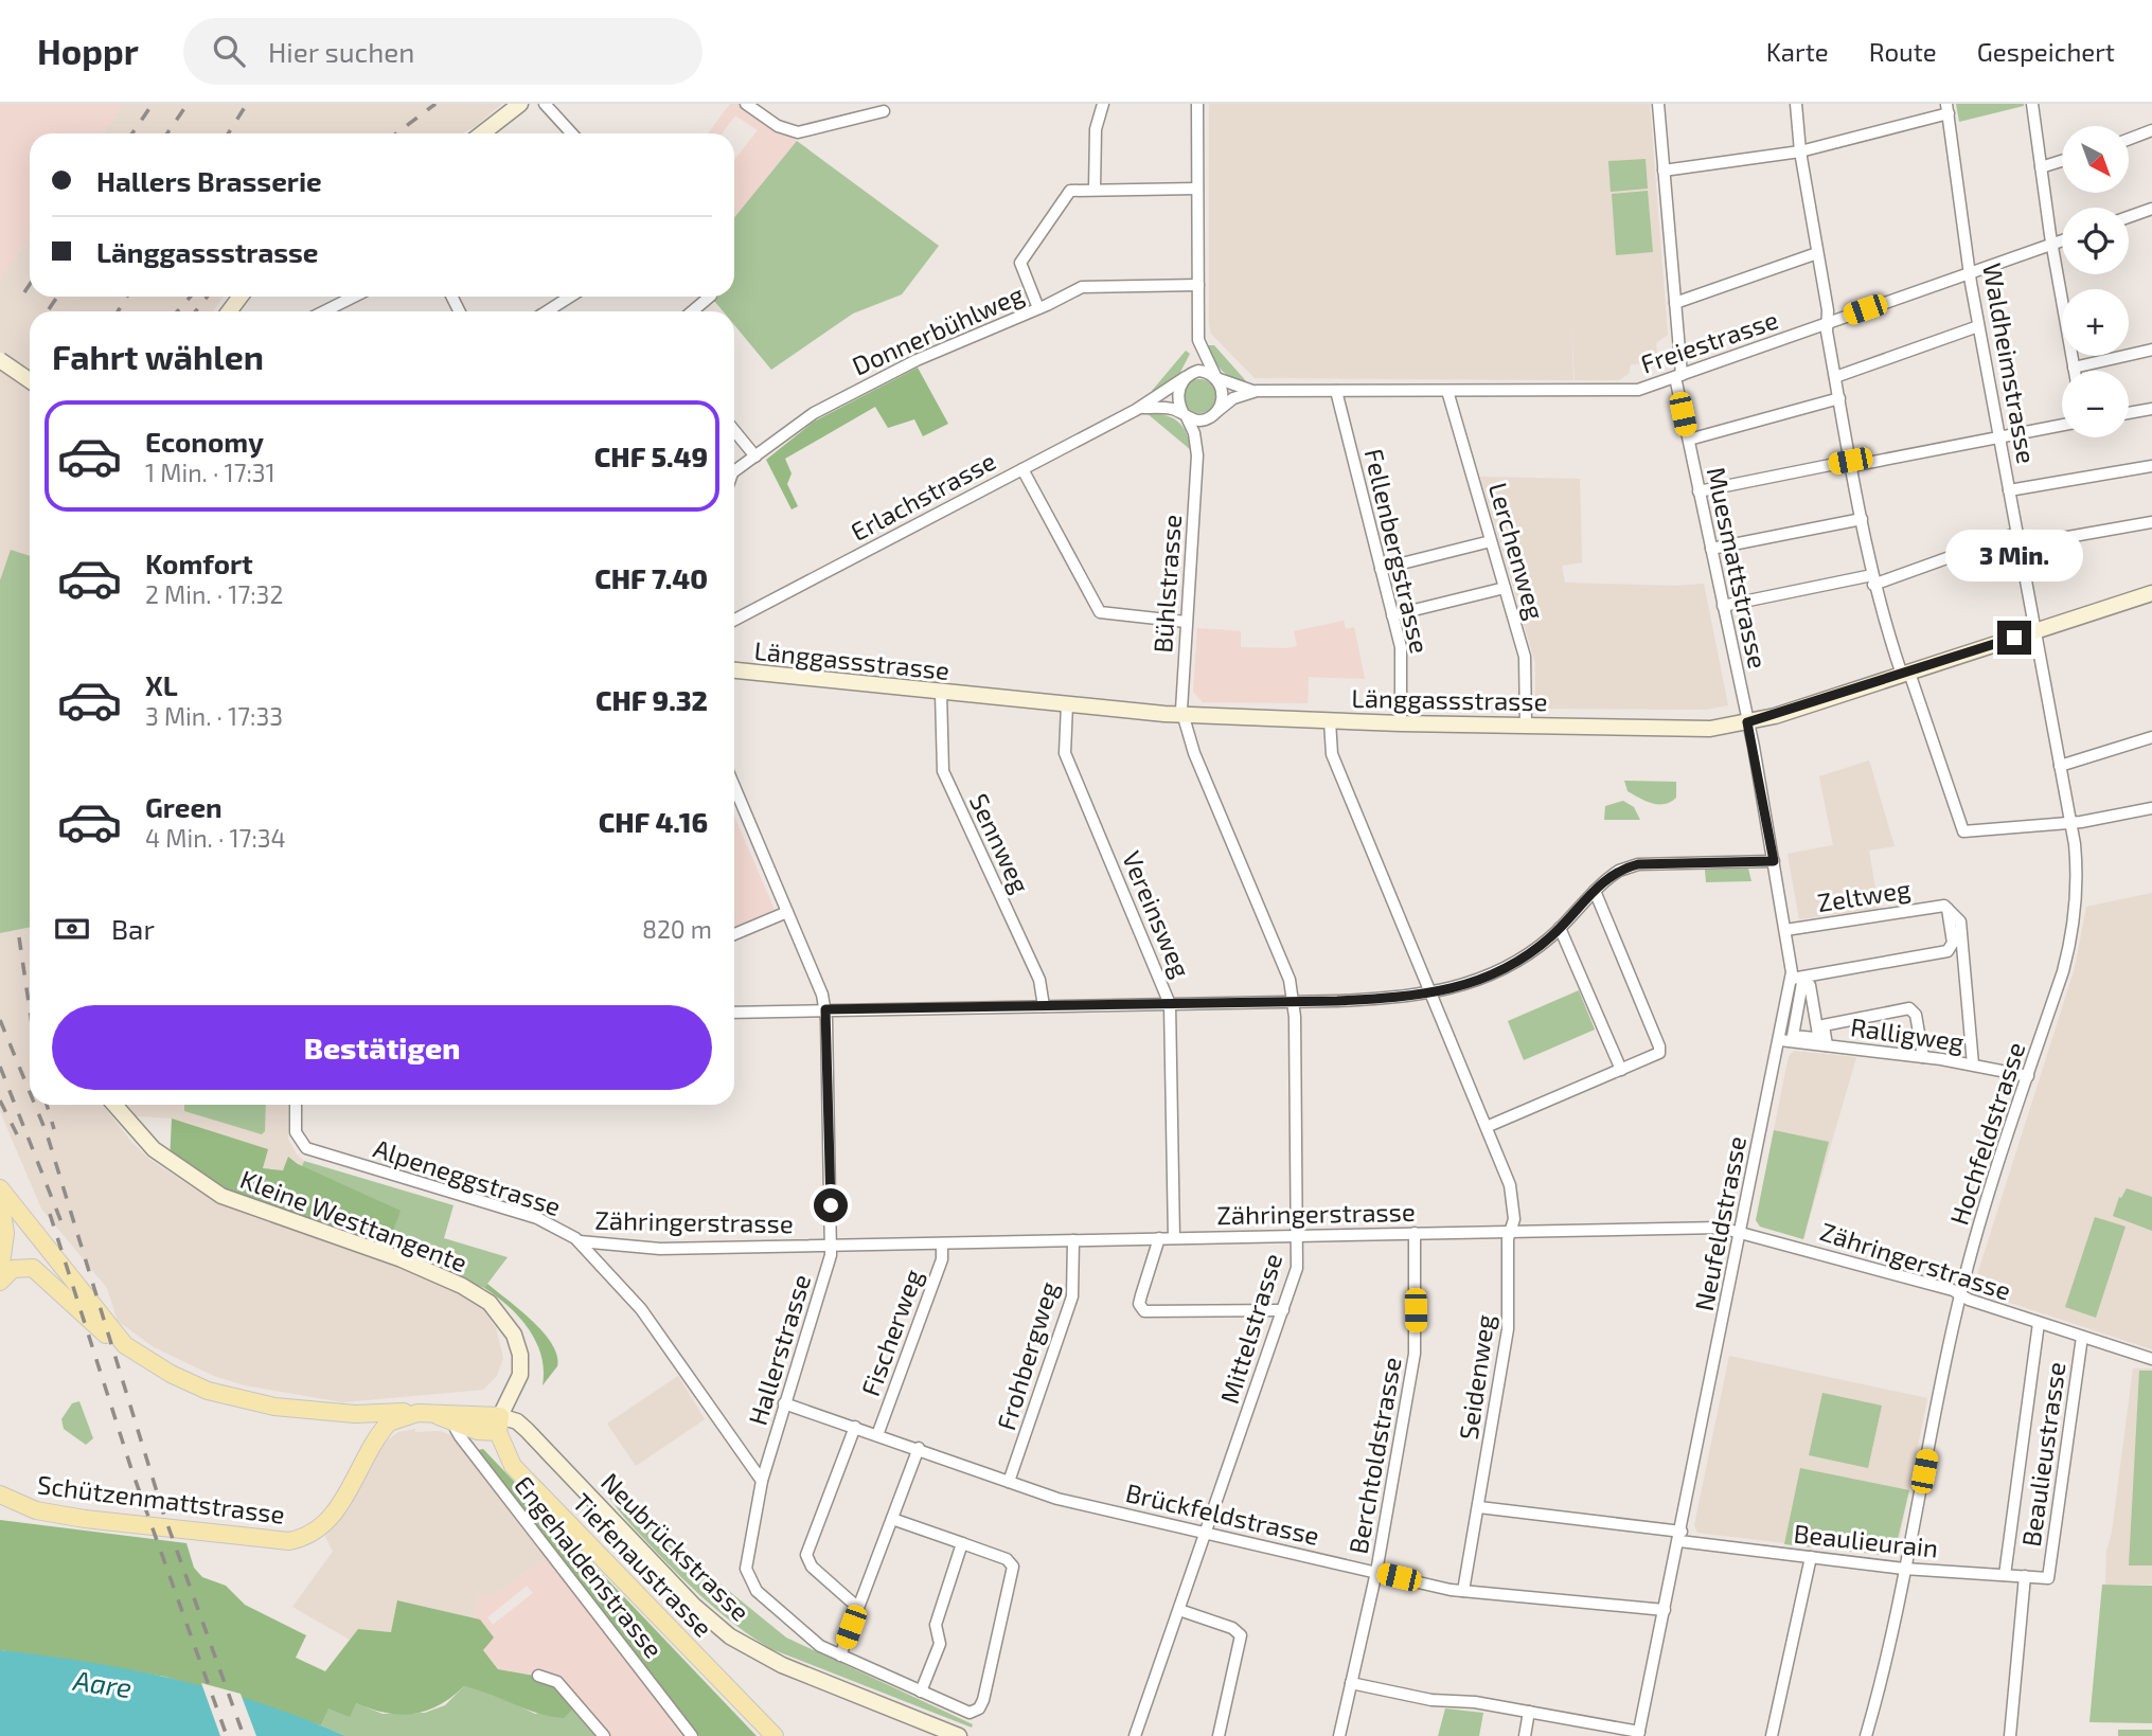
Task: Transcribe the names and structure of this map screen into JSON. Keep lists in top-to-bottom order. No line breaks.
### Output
{"streets":{"main road":["Länggassstrasse","Kleine Westtangente","Schützenmattstrasse","Neubrückstrasse","Tiefenaustrasse"],"street":["Donnerbühlweg","Freiestrasse","Waldheimstrasse","Erlachstrasse","Fellenbergstrasse","Lerchenweg","Muesmattstrasse","Bühlstrasse","Sennweg","Zeltweg","Vereinsweg","Ralligweg","Hochfeldstrasse","Alpeneggstrasse","Zähringerstrasse","Neufeldstrasse","Mittelstrasse","Fischerweg","Hallerstrasse","Frohbergweg","Seidenweg","Beaulieustrasse","Berchtoldstrasse","Brückfeldstrasse","Beaulieurain","Engehaldenstrasse"]},"crossings":[["Freiestrasse","Waldheimstrasse"],["Freiestrasse","Erlachstrasse"],["Freiestrasse","Fellenbergstrasse"],["Freiestrasse","Lerchenweg"],["Freiestrasse","Muesmattstrasse"],["Freiestrasse","Bühlstrasse"],["Waldheimstrasse","Länggassstrasse"],["Waldheimstrasse","Hochfeldstrasse"],["Erlachstrasse","Bühlstrasse"],["Fellenbergstrasse","Länggassstrasse"],["Lerchenweg","Länggassstrasse"],["Muesmattstrasse","Länggassstrasse"],["Muesmattstrasse","Neufeldstrasse"],["Bühlstrasse","Länggassstrasse"],["Bühlstrasse","Mittelstrasse"],["Länggassstrasse","Sennweg"],["Länggassstrasse","Vereinsweg"],["Länggassstrasse","Hochfeldstrasse"],["Länggassstrasse","Neufeldstrasse"],["Länggassstrasse","Mittelstrasse"],["Länggassstrasse","Seidenweg"],["Zeltweg","Neufeldstrasse"],["Vereinsweg","Zähringerstrasse"],["Ralligweg","Hochfeldstrasse"],["Ralligweg","Neufeldstrasse"],["Hochfeldstrasse","Zähringerstrasse"],["Hochfeldstrasse","Beaulieurain"],["Alpeneggstrasse","Zähringerstrasse"],["Alpeneggstrasse","Hallerstrasse"],["Zähringerstrasse","Neufeldstrasse"],["Zähringerstrasse","Mittelstrasse"],["Zähringerstrasse","Fischerweg"],["Zähringerstrasse","Hallerstrasse"],["Zähringerstrasse","Frohbergweg"],["Zähringerstrasse","Seidenweg"],["Zähringerstrasse","Beaulieustrasse"],["Zähringerstrasse","Berchtoldstrasse"],["Zähringerstrasse","Beaulieurain"],["Kleine Westtangente","Schützenmattstrasse"],["Kleine Westtangente","Neubrückstrasse"],["Kleine Westtangente","Tiefenaustrasse"],["Neufeldstrasse","Berchtoldstrasse"],["Neufeldstrasse","Brückfeldstrasse"],["Neufeldstrasse","Beaulieurain"],["Mittelstrasse","Brückfeldstrasse"],["Fischerweg","Brückfeldstrasse"],["Hallerstrasse","Brückfeldstrasse"],["Frohbergweg","Brückfeldstrasse"],["Seidenweg","Brückfeldstrasse"],["Seidenweg","Beaulieurain"],["Beaulieustrasse","Beaulieurain"],["Berchtoldstrasse","Brückfeldstrasse"],["Schützenmattstrasse","Neubrückstrasse"],["Schützenmattstrasse","Tiefenaustrasse"],["Schützenmattstrasse","Engehaldenstrasse"],["Neubrückstrasse","Tiefenaustrasse"]],"water":["Aare"],"north":"bottom right","page":{"header":"Hoppr","search":"Hier suchen","nav":["Karte","Route","Gespeichert"],"map_buttons":["+","−"],"banner":["Hallers Brasserie","Länggassstrasse"],"heading":"Fahrt wählen","list":[{"name":"Economy","note":"1 Min. · 17:31","value":"CHF 5.49"},{"name":"Komfort","note":"2 Min. · 17:32","value":"CHF 7.40"},{"name":"XL","note":"3 Min. · 17:33","value":"CHF 9.32"},{"name":"Green","note":"4 Min. · 17:34","value":"CHF 4.16"}],"bubble":"3 Min.","pay":["Bar","820 m"],"buttons":"Bestätigen"}}
